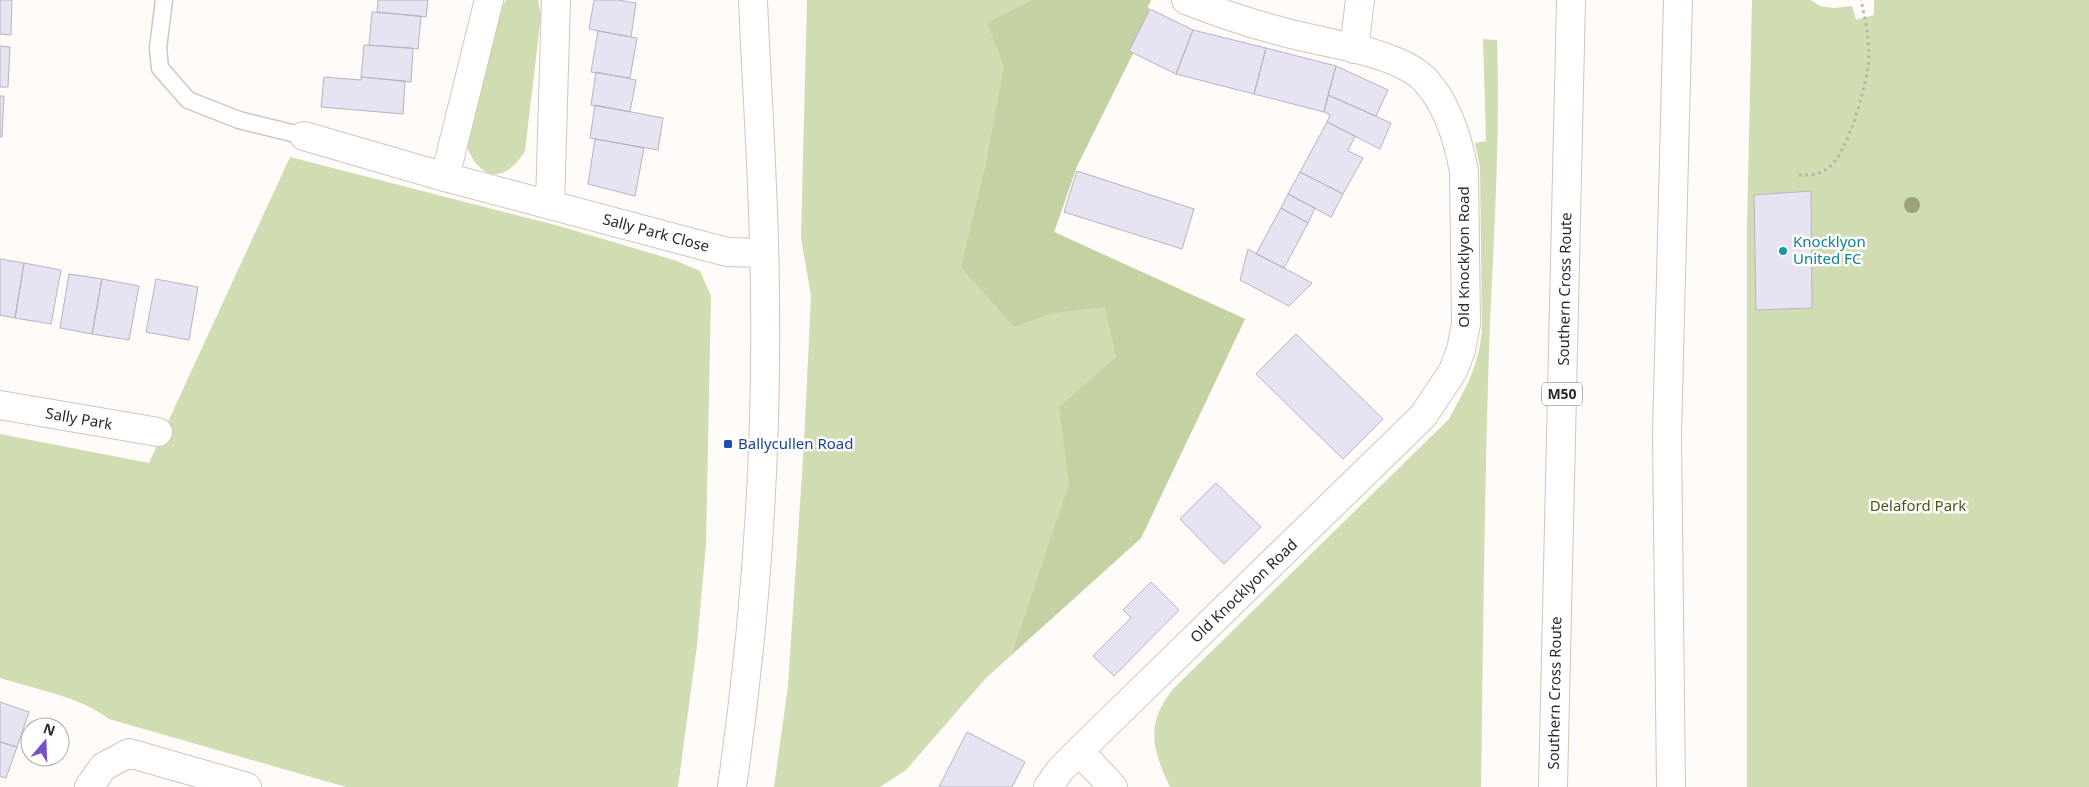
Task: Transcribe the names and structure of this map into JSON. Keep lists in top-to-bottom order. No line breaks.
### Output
{"streets":{"main road":["Sally Park Close","Old Knocklyon Road","Southern Cross Route","M50","Sally Park"]},"parks":["Delaford Park"],"places":{"other":["Knocklyon United FC"],"transit":["Ballycullen Road"]},"north":"top"}
